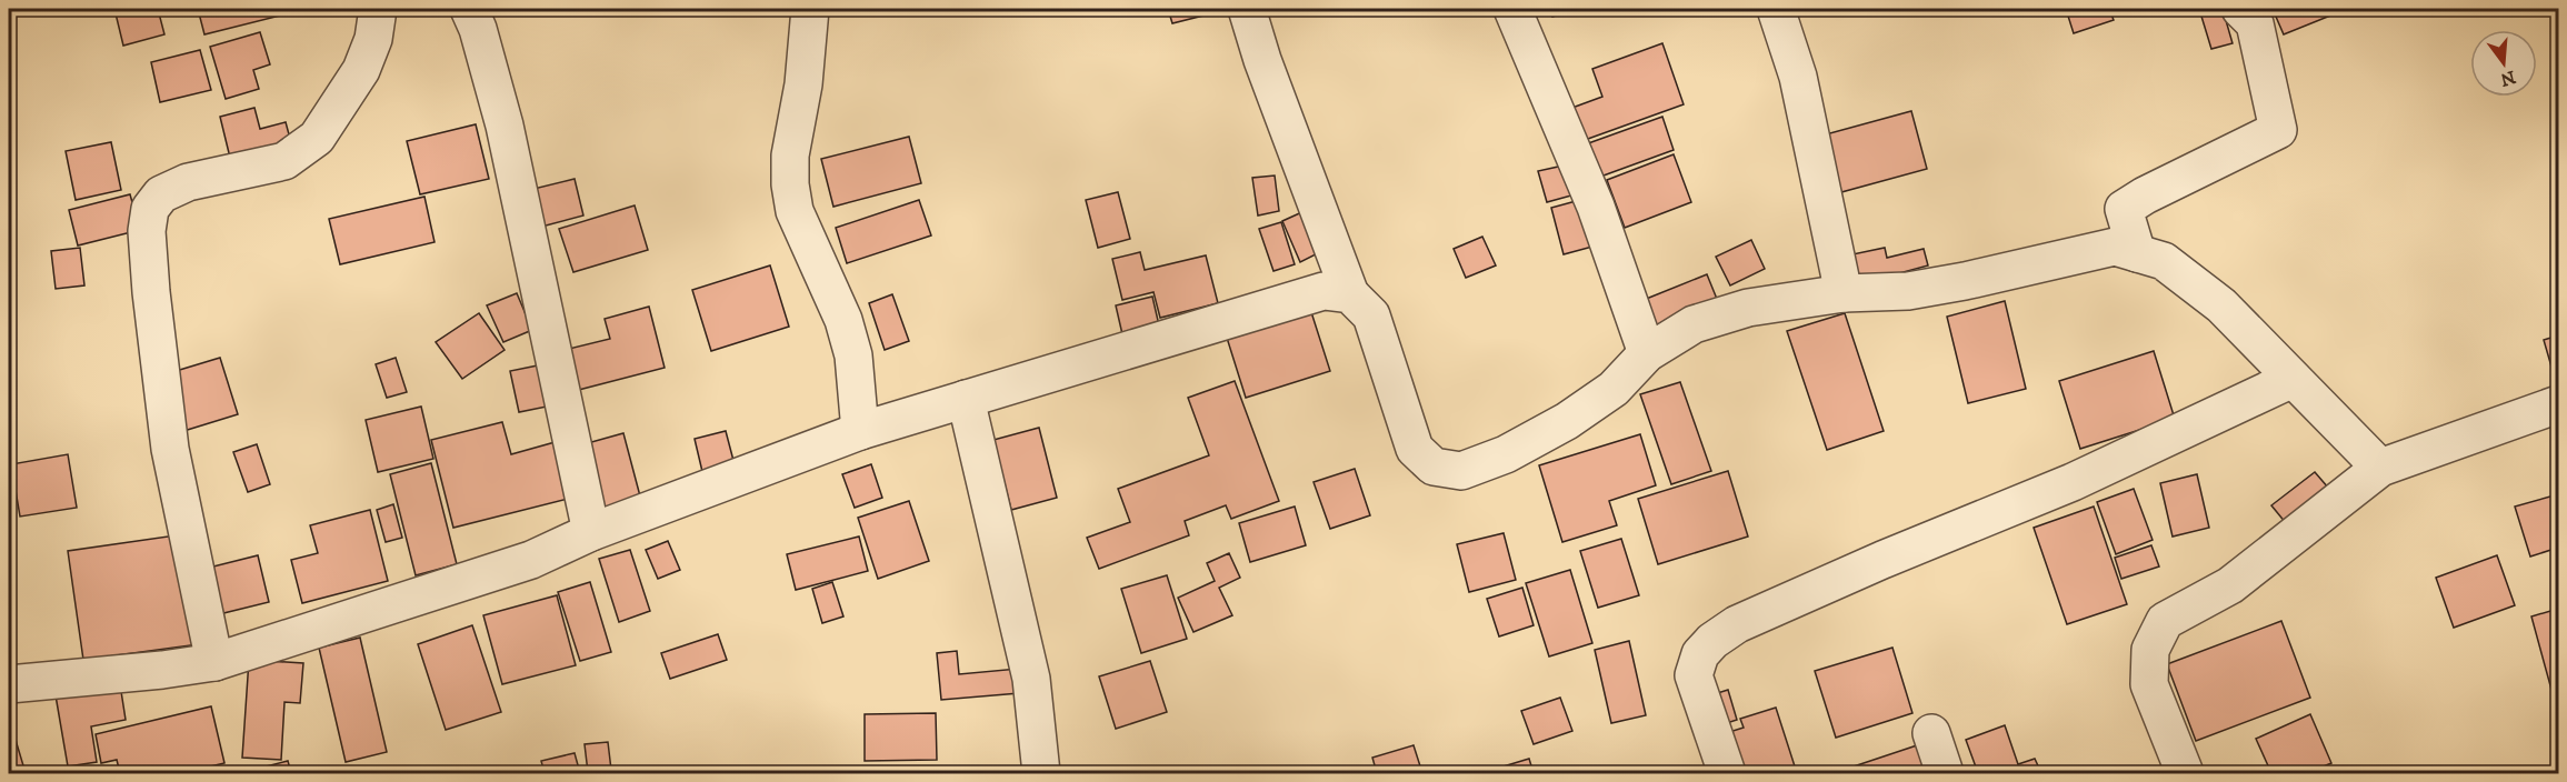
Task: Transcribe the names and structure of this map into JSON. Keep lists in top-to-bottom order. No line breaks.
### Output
{"north":"bottom"}
